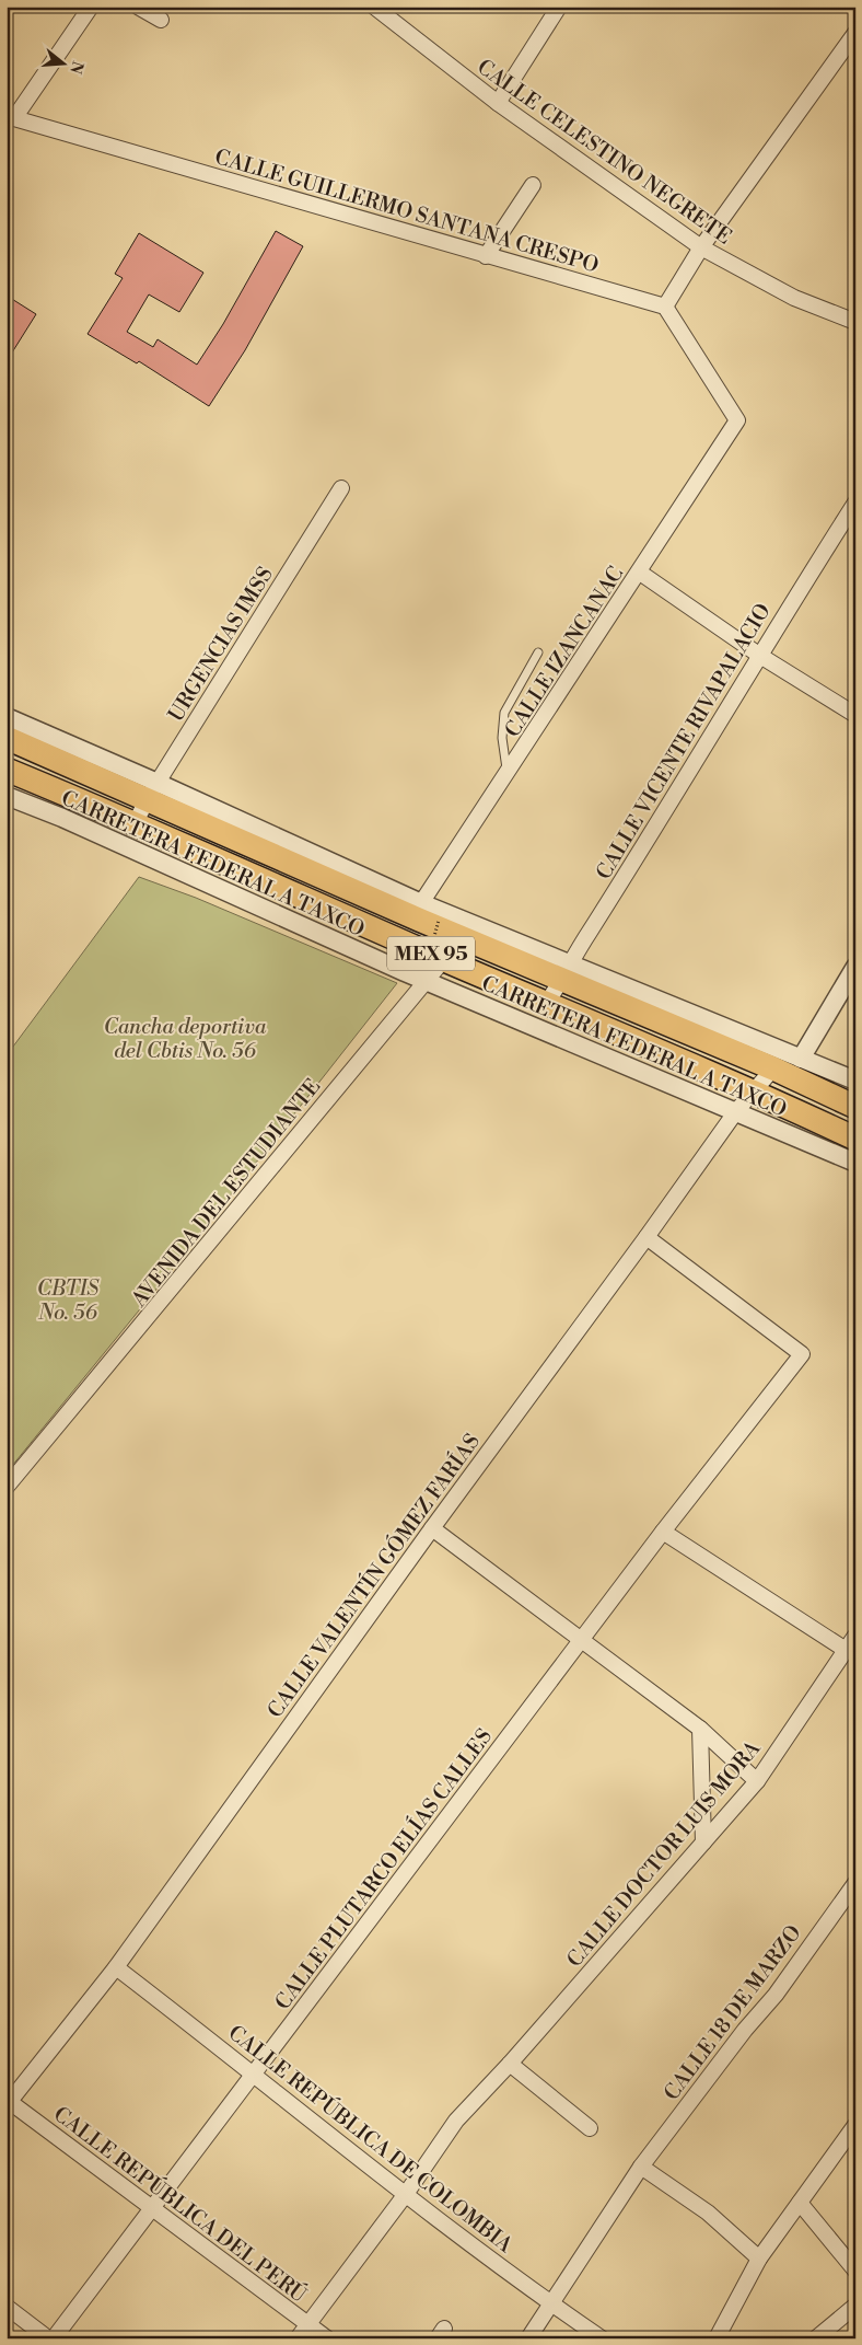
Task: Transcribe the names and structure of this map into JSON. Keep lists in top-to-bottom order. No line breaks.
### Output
{"streets":{"main road":["MEX 95"],"street":["CALLE CELESTINO NEGRETE","CALLE GUILLERMO SANTANA CRESPO","URGENCIAS IMSS","CALLE IZANCANAC","CALLE VICENTE RIVAPALACIO","CARRETERA FEDERAL A TAXCO","AVENIDA DEL ESTUDIANTE","CALLE VALENTÍN GÓMEZ FARÍAS","CALLE DOCTOR LUIS MORA","CALLE PLUTARCO ELÍAS CALLES","CALLE 18 DE MARZO","CALLE REPÚBLICA DE COLOMBIA","CALLE REPÚBLICA DEL PERÚ"]},"crossings":[["CALLE GUILLERMO SANTANA CRESPO","CALLE IZANCANAC"],["URGENCIAS IMSS","MEX 95"],["CALLE VICENTE RIVAPALACIO","MEX 95"],["CARRETERA FEDERAL A TAXCO","MEX 95"],["CARRETERA FEDERAL A TAXCO","AVENIDA DEL ESTUDIANTE"],["CARRETERA FEDERAL A TAXCO","CALLE VALENTÍN GÓMEZ FARÍAS"],["MEX 95","AVENIDA DEL ESTUDIANTE"],["MEX 95","CALLE VALENTÍN GÓMEZ FARÍAS"],["CALLE VALENTÍN GÓMEZ FARÍAS","CALLE PLUTARCO ELÍAS CALLES"],["CALLE VALENTÍN GÓMEZ FARÍAS","CALLE REPÚBLICA DE COLOMBIA"],["CALLE VALENTÍN GÓMEZ FARÍAS","CALLE REPÚBLICA DEL PERÚ"],["CALLE DOCTOR LUIS MORA","CALLE REPÚBLICA DE COLOMBIA"],["CALLE DOCTOR LUIS MORA","CALLE REPÚBLICA DEL PERÚ"],["CALLE PLUTARCO ELÍAS CALLES","CALLE REPÚBLICA DE COLOMBIA"],["CALLE PLUTARCO ELÍAS CALLES","CALLE REPÚBLICA DEL PERÚ"],["CALLE 18 DE MARZO","CALLE REPÚBLICA DE COLOMBIA"]],"parks":["Cancha deportiva del Cbtis No. 56","CBTIS No. 56"],"north":"right"}
